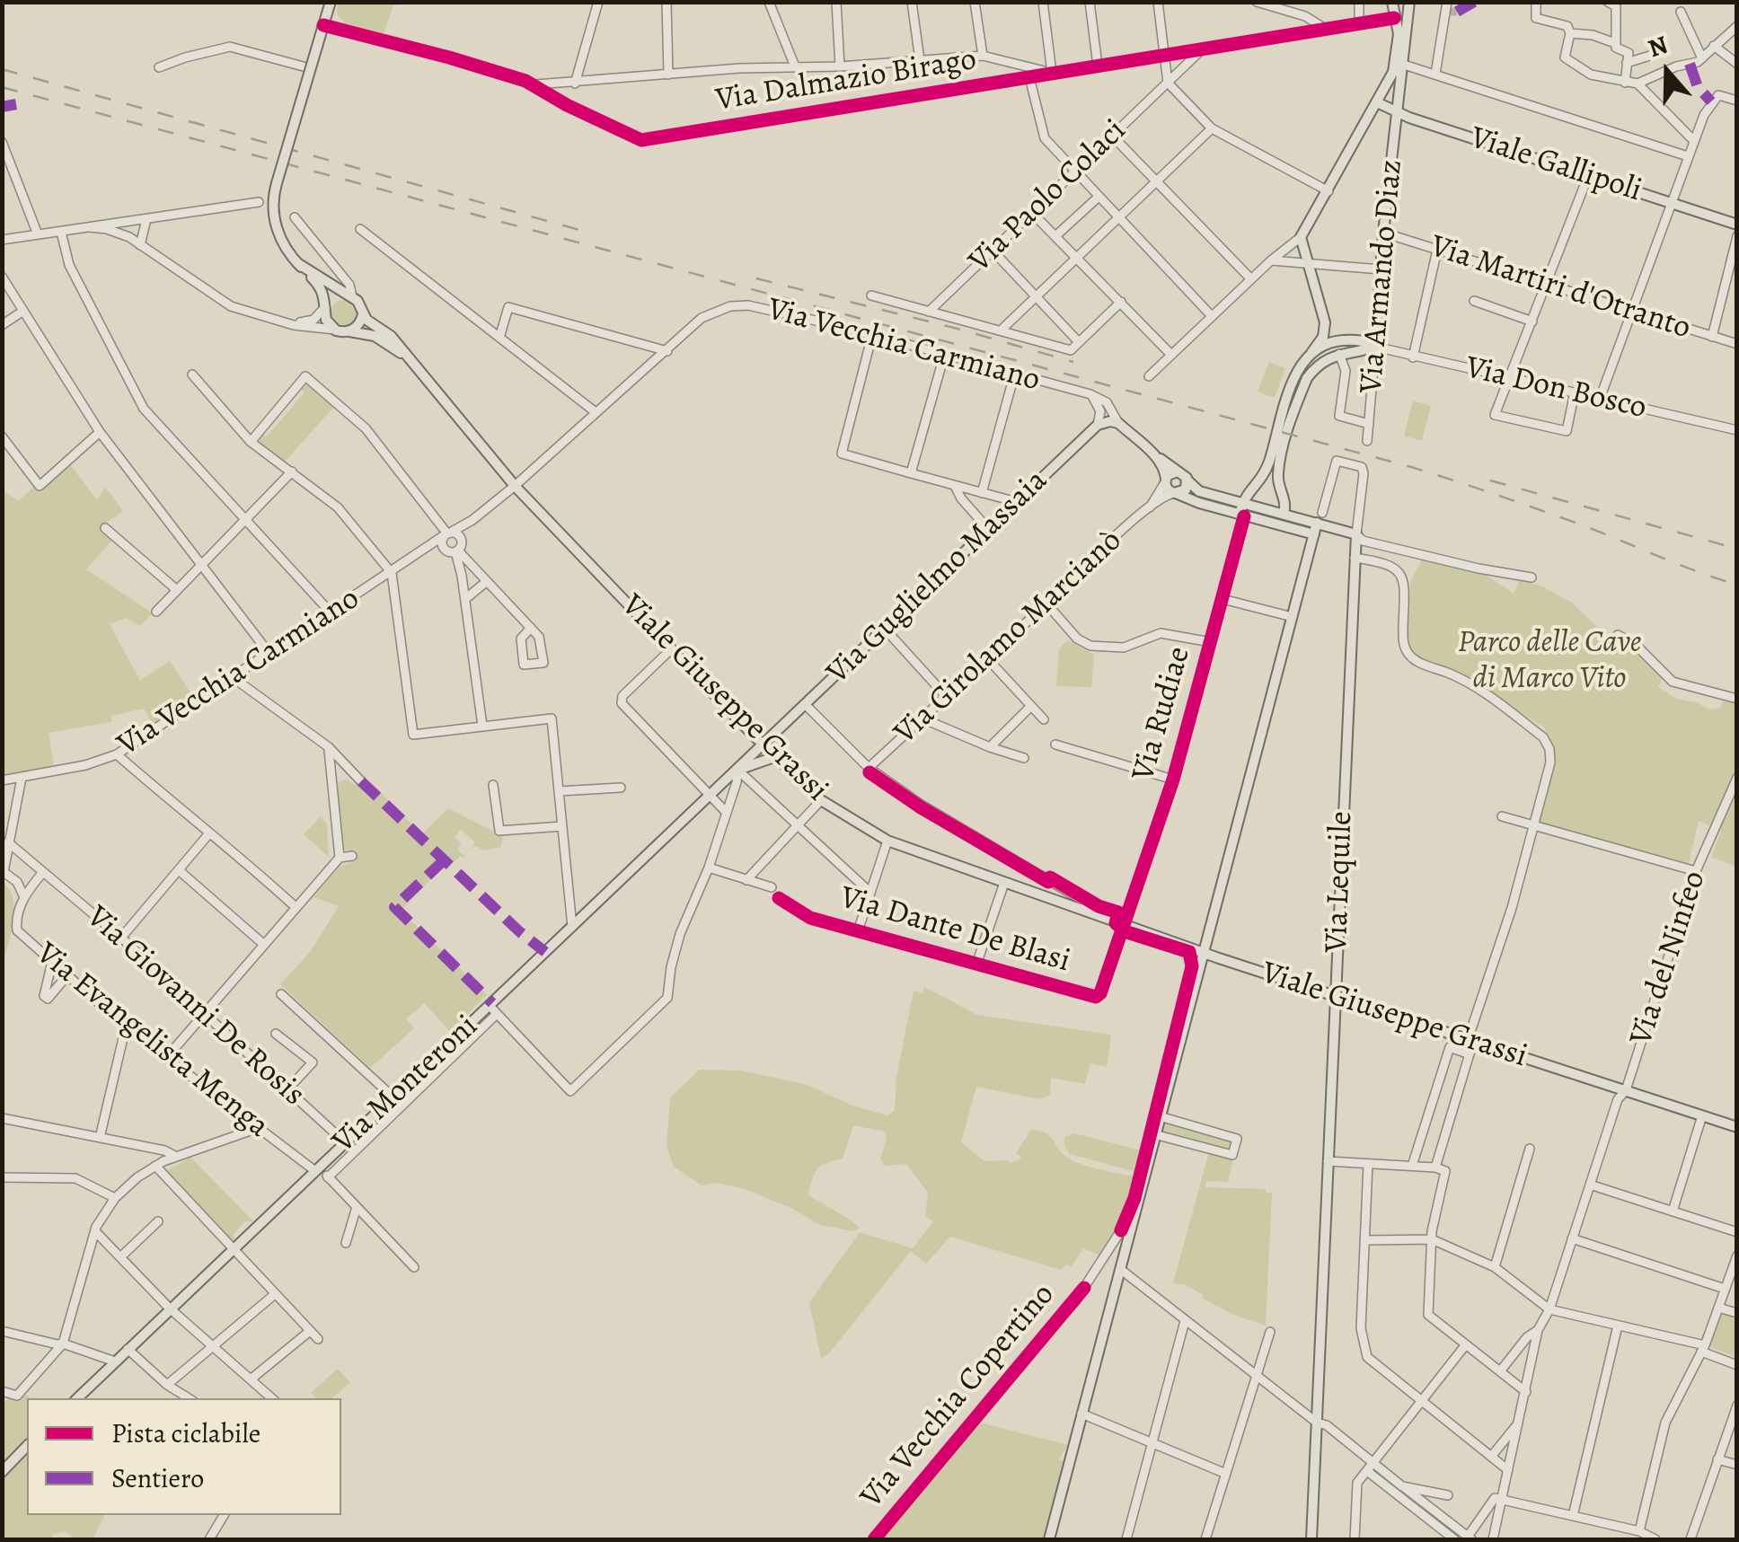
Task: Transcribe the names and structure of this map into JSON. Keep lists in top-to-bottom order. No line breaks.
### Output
{"streets":{"main road":["Viale Gallipoli","Via Armando Diaz","Via Guglielmo Massaia","Viale Giuseppe Grassi","Via Lequile","Via Monteroni"],"street":["Via Dalmazio Birago","Via Paolo Colaci","Via Martiri d'Otranto","Via Vecchia Carmiano","Via Don Bosco","Via Girolamo Marcianò","Via Rudiae","Via Dante De Blasi","Via del Ninfeo","Via Giovanni De Rosis","Via Evangelista Menga","Via Vecchia Copertino"]},"crossings":[["Via Dalmazio Birago","Via Paolo Colaci"],["Viale Gallipoli","Via Armando Diaz"],["Via Armando Diaz","Via Martiri d'Otranto"],["Via Armando Diaz","Via Don Bosco"],["Via Vecchia Carmiano","Viale Giuseppe Grassi"],["Via Guglielmo Massaia","Viale Giuseppe Grassi"],["Via Guglielmo Massaia","Via Monteroni"],["Viale Giuseppe Grassi","Via Rudiae"],["Viale Giuseppe Grassi","Via Lequile"],["Viale Giuseppe Grassi","Via Dante De Blasi"],["Viale Giuseppe Grassi","Via del Ninfeo"],["Viale Giuseppe Grassi","Via Monteroni"],["Via Rudiae","Via Dante De Blasi"],["Via Giovanni De Rosis","Via Monteroni"],["Via Evangelista Menga","Via Monteroni"]],"parks":["Parco delle Cave di Marco Vito"],"legend":["Pista ciclabile","Sentiero"],"north":"top"}
